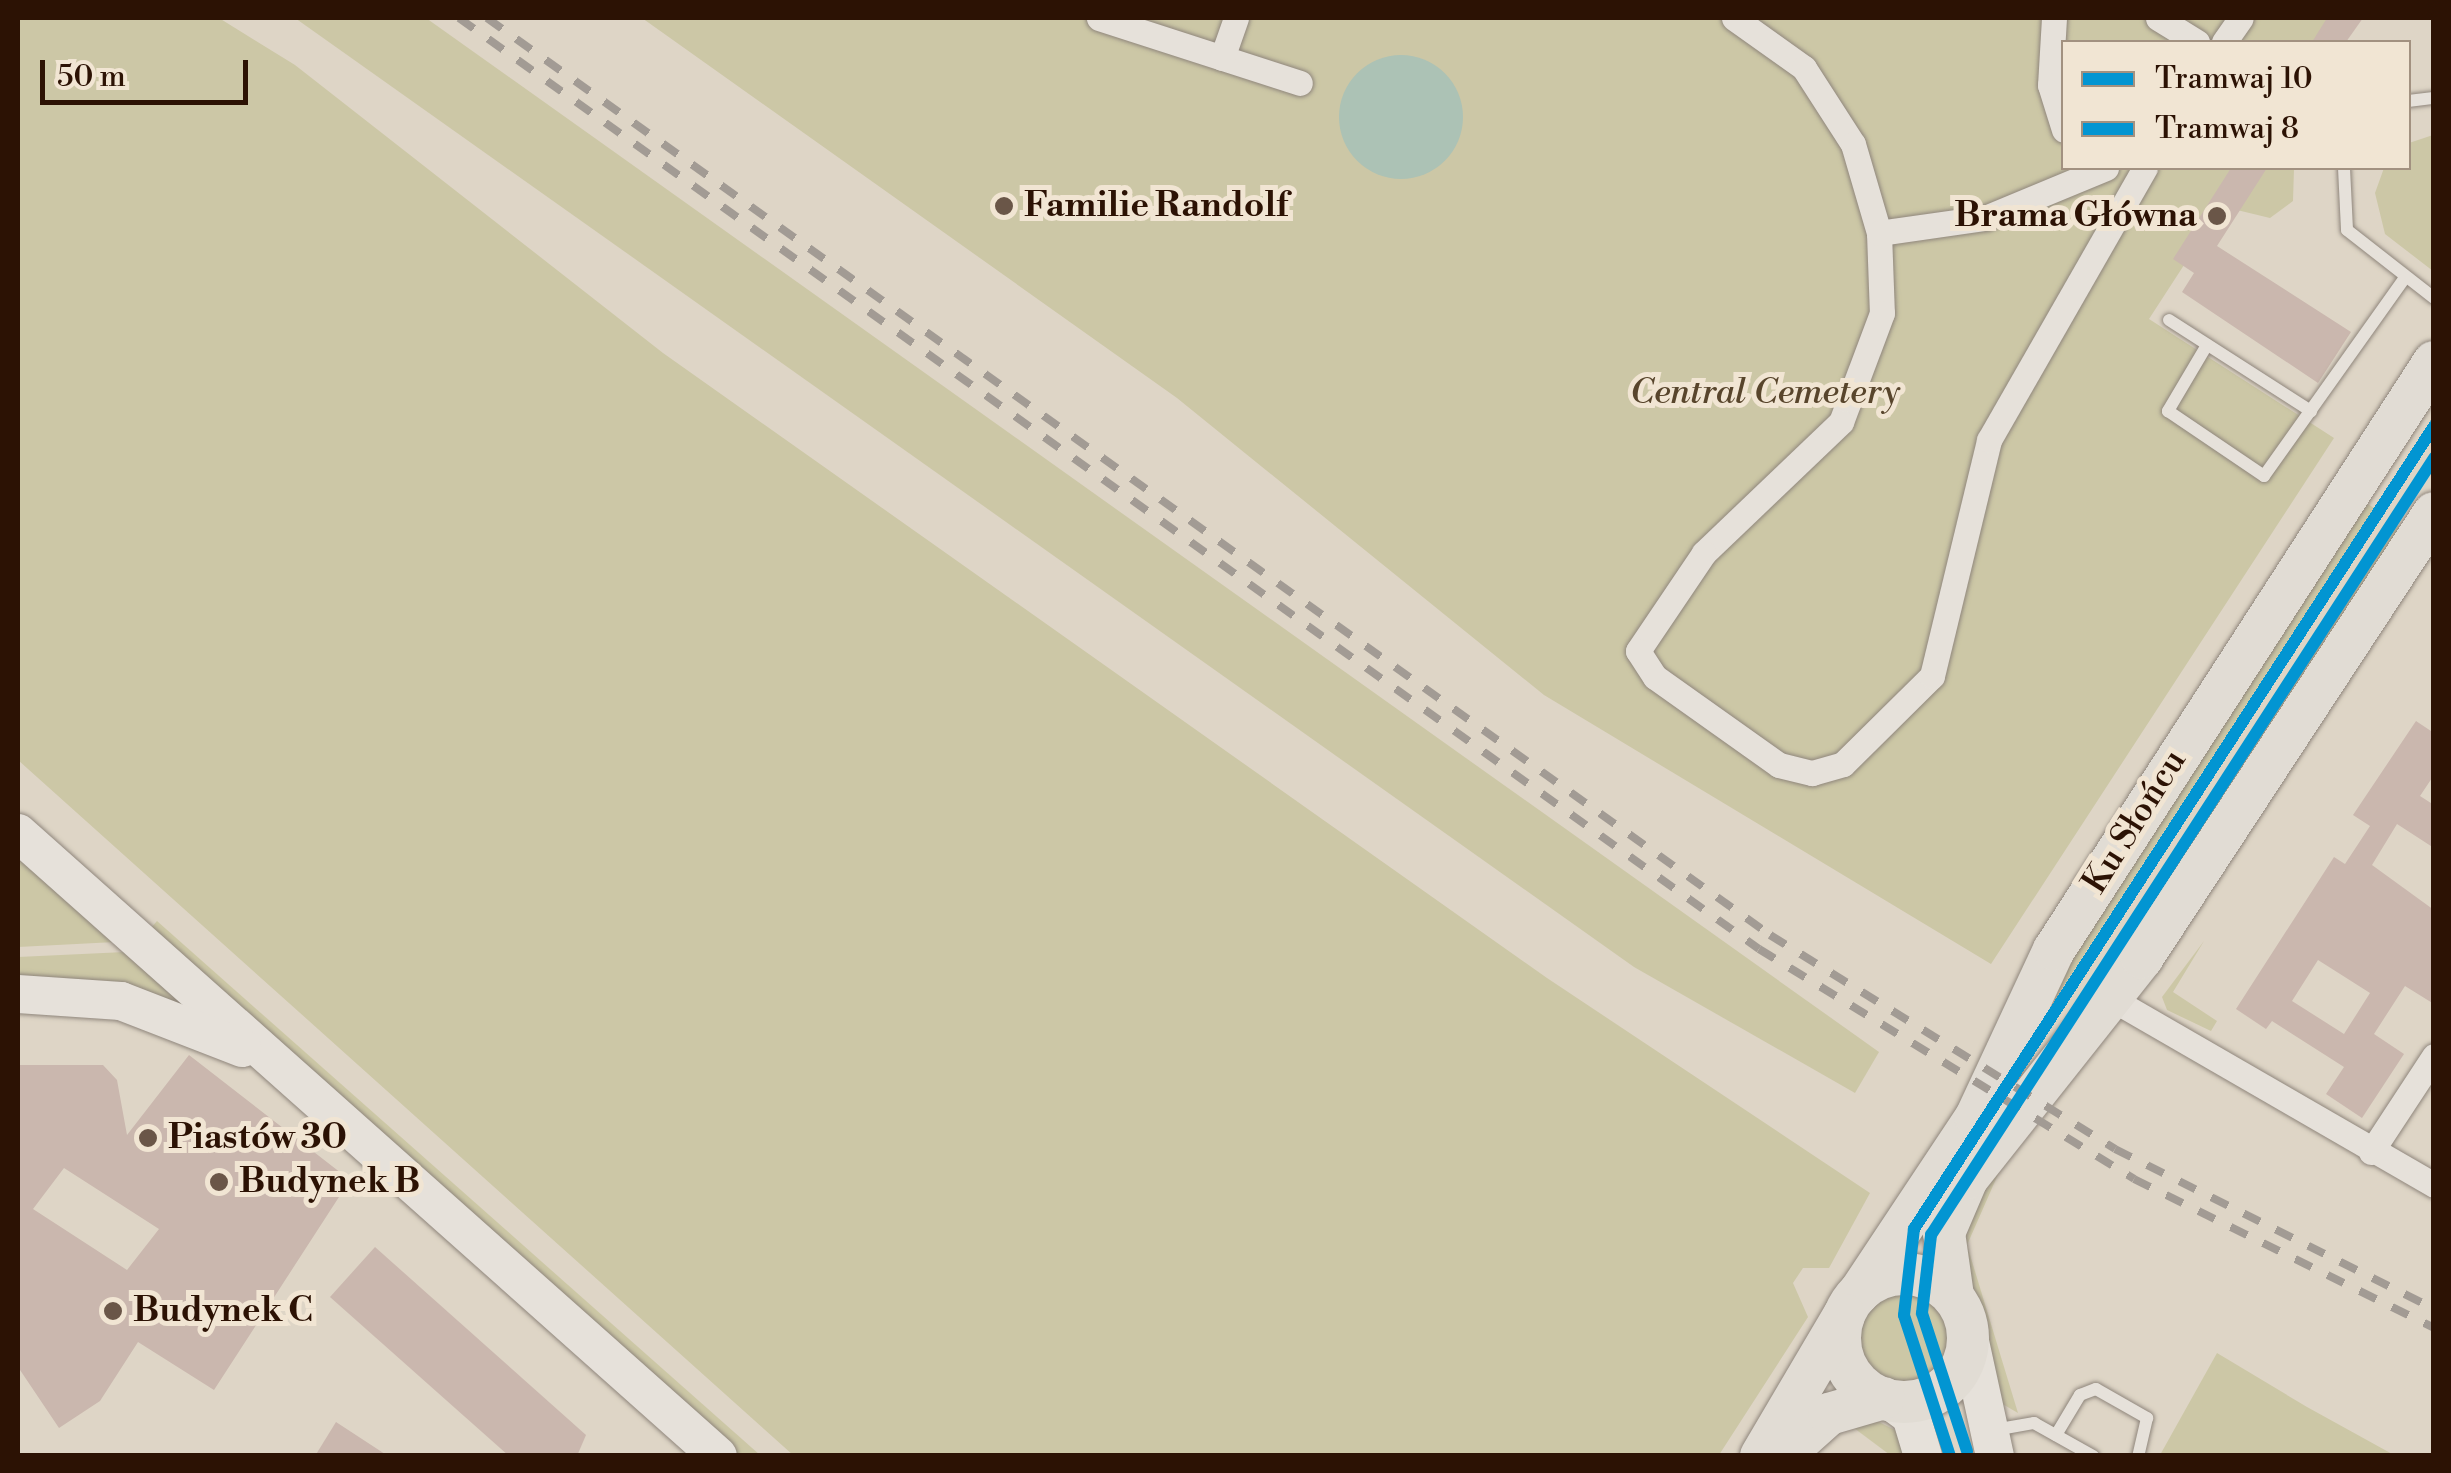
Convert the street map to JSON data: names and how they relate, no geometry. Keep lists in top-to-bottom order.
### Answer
{
  "streets": {
    "main road": ["Ku Słońcu"]
  },
  "parks": ["Central Cemetery"],
  "places": [
    "Familie Randolf",
    "Brama Główna",
    "Piastów 30",
    "Budynek B",
    "Budynek C"
  ],
  "lines": ["tram line 10", "tram line 8"],
  "legend": ["Tramwaj 10", "Tramwaj 8"],
  "scale_bar": "50 m"
}
